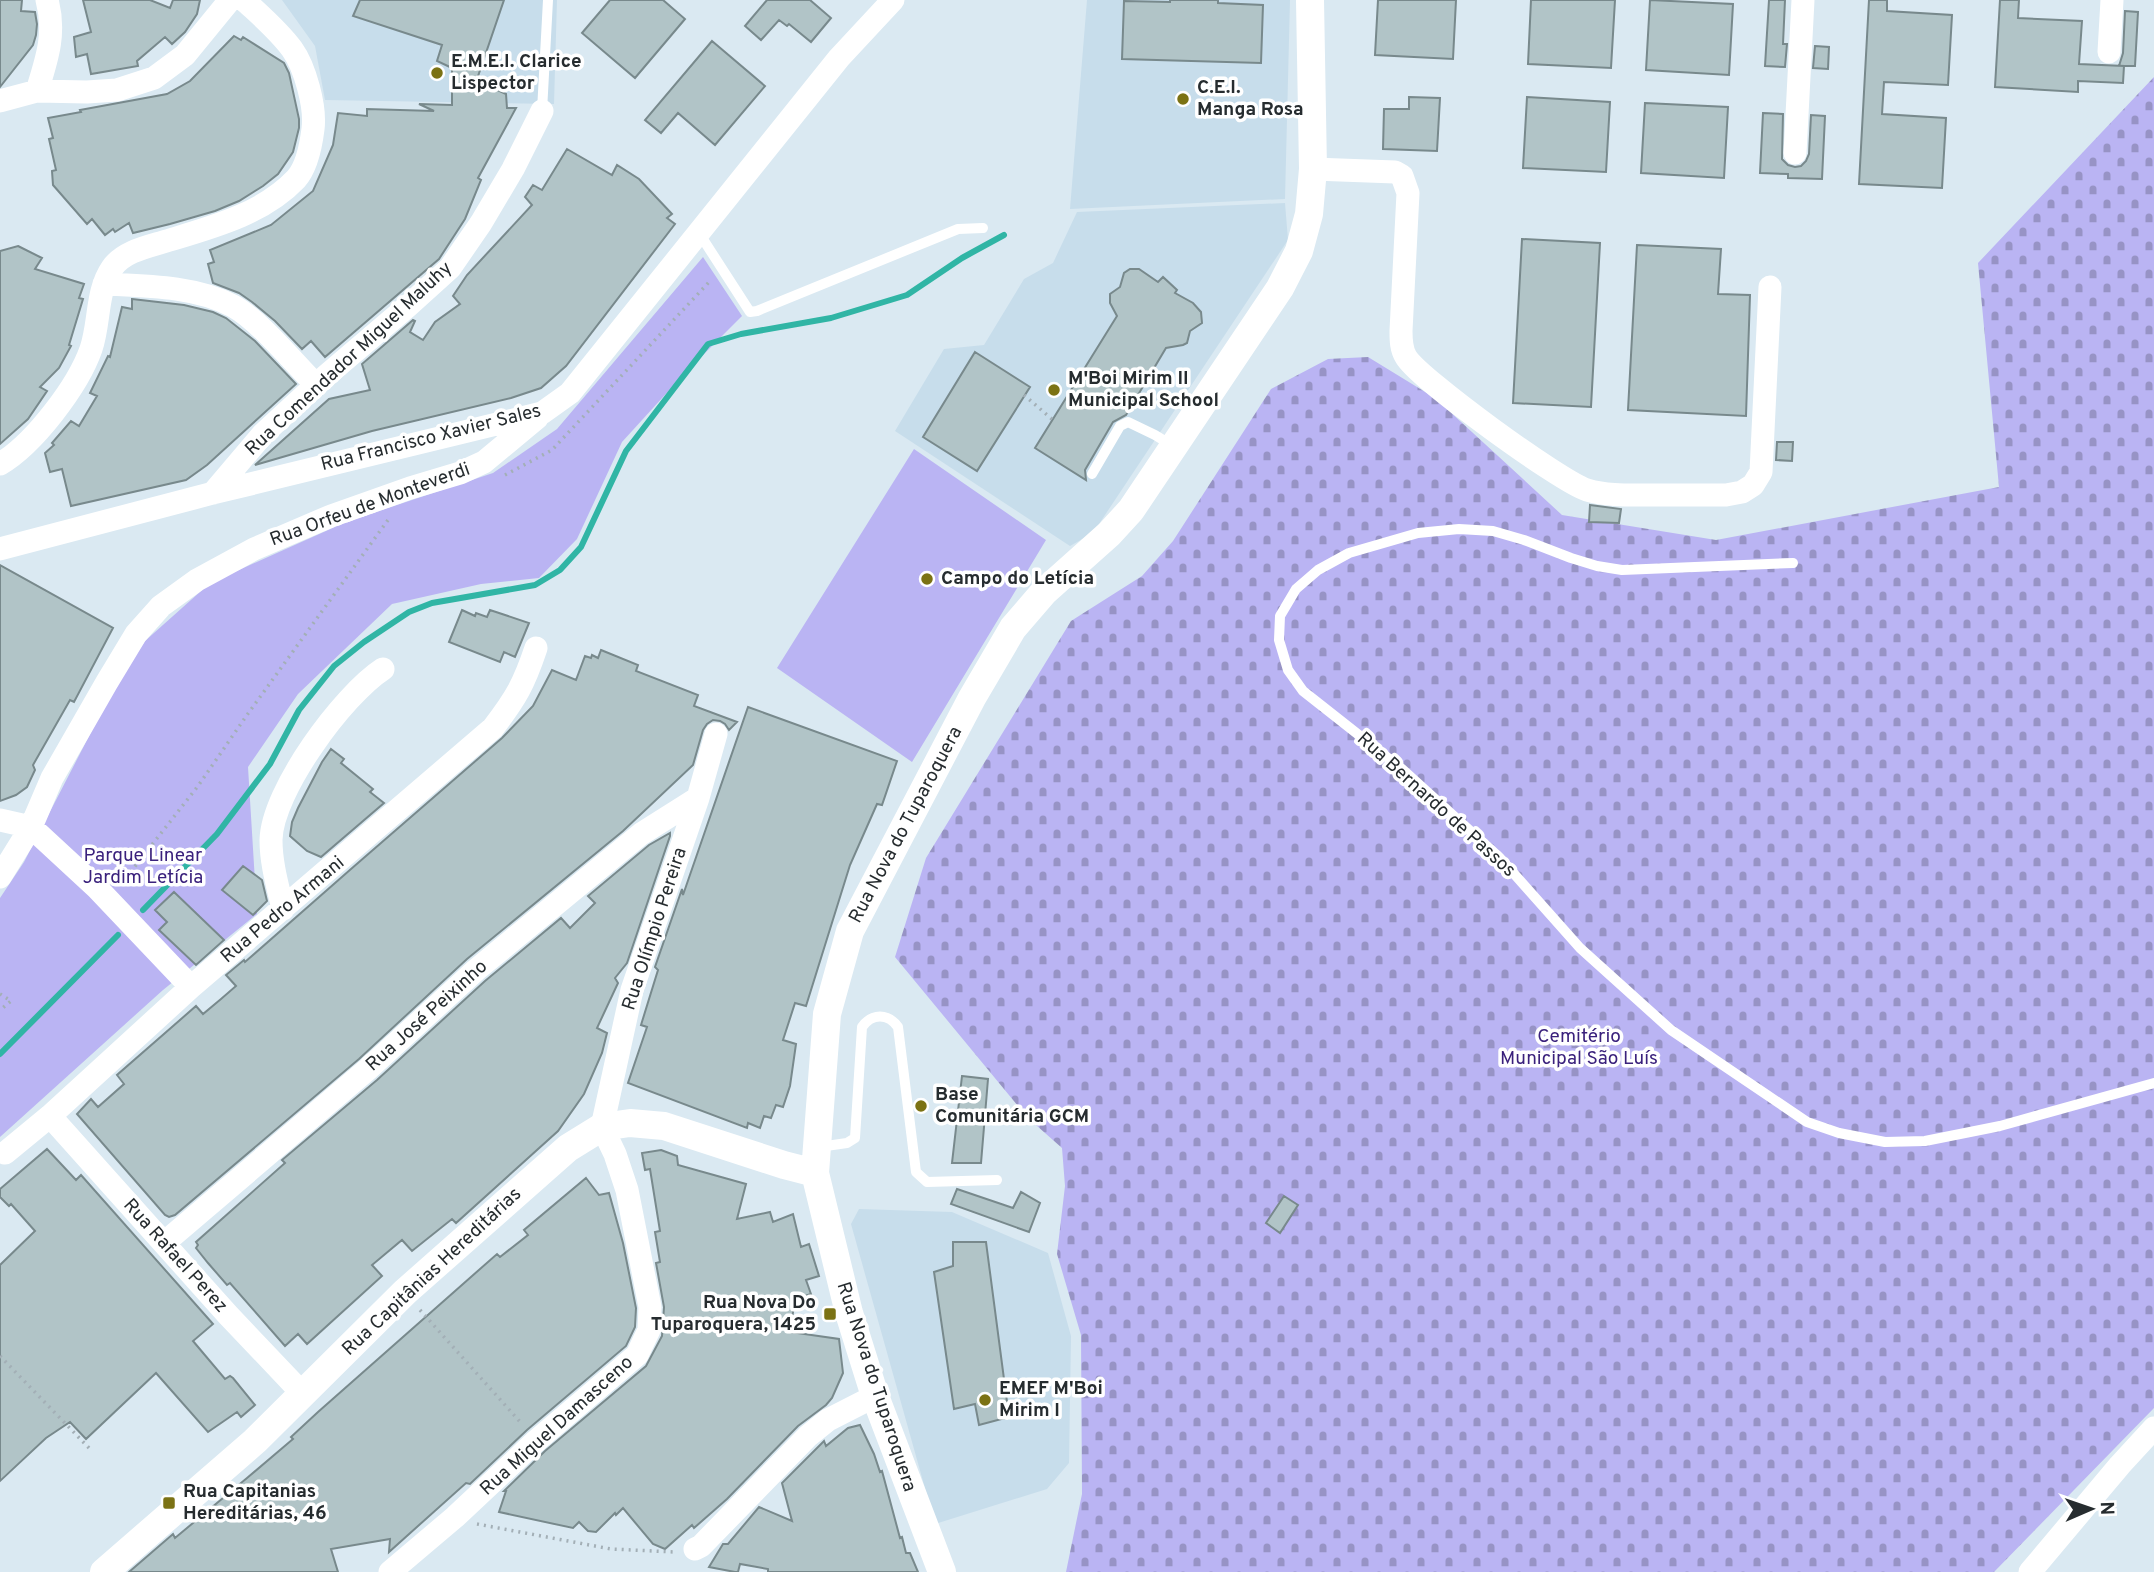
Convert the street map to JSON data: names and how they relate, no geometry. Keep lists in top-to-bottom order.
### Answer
{
  "streets": {
    "street": [
      "Rua Comendador Miguel Maluhy",
      "Rua Francisco Xavier Sales",
      "Rua Orfeu de Monteverdi",
      "Rua Nova do Tuparoquera",
      "Rua Pedro Armani",
      "Rua Olímpio Pereira",
      "Rua José Peixinho",
      "Rua Rafael Perez",
      "Rua Capitânias Hereditárias",
      "Rua Miguel Damasceno"
    ],
    "lane": ["Rua Bernardo de Passos"]
  },
  "crossings": [
    ["Rua Comendador Miguel Maluhy", "Rua Francisco Xavier Sales"],
    ["Rua Francisco Xavier Sales", "Rua Orfeu de Monteverdi"],
    ["Rua Nova do Tuparoquera", "Rua Capitânias Hereditárias"],
    ["Rua Pedro Armani", "Rua Rafael Perez"],
    ["Rua Olímpio Pereira", "Rua José Peixinho"],
    ["Rua Olímpio Pereira", "Rua Capitânias Hereditárias"],
    ["Rua Olímpio Pereira", "Rua Miguel Damasceno"],
    ["Rua José Peixinho", "Rua Rafael Perez"],
    ["Rua Rafael Perez", "Rua Capitânias Hereditárias"],
    ["Rua Capitânias Hereditárias", "Rua Miguel Damasceno"]
  ],
  "parks": ["Parque Linear Jardim Letícia", "Cemitério Municipal São Luís"],
  "places": {
    "other": [
      "E.M.E.I. Clarice Lispector",
      "C.E.I. Manga Rosa",
      "M'Boi Mirim II Municipal School",
      "Campo do Letícia",
      "Base Comunitária GCM",
      "EMEF M'Boi Mirim I"
    ],
    "transit": ["Rua Nova Do Tuparoquera, 1425", "Rua Capitanias Hereditárias, 46"]
  },
  "north": "right"
}
